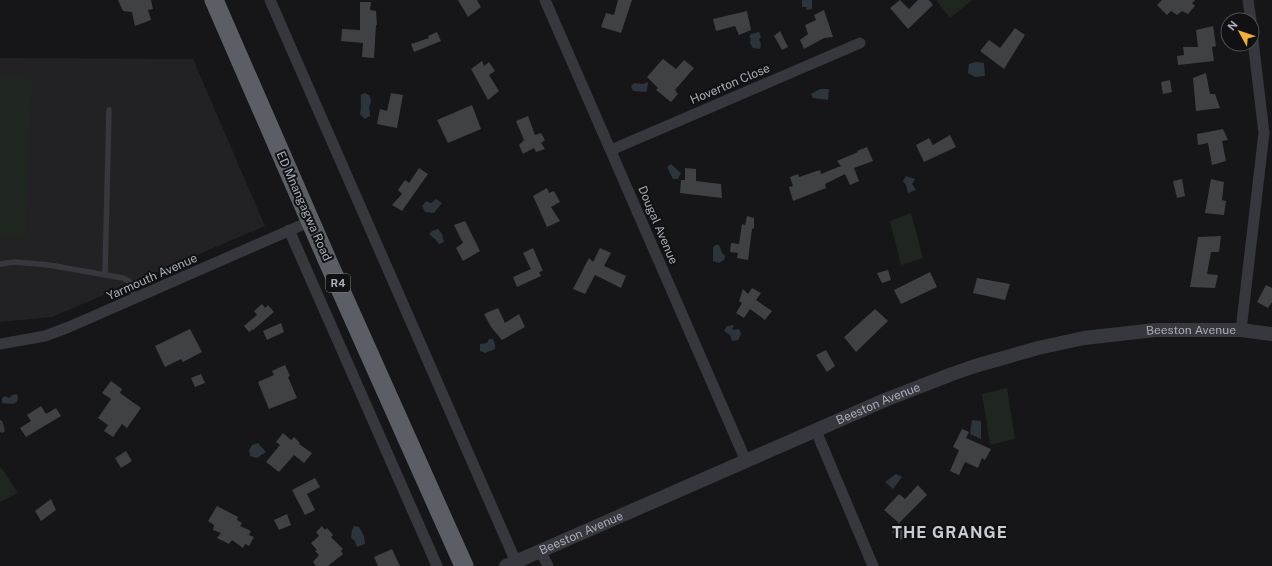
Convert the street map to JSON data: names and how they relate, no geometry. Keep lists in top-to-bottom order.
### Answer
{
  "streets": {
    "highway": ["ED Mnangagwa Road", "R4"],
    "street": [
      "Hoverton Close",
      "Dougal Avenue",
      "Yarmouth Avenue",
      "Beeston Avenue"
    ]
  },
  "crossings": [
    ["Hoverton Close", "Dougal Avenue"],
    ["ED Mnangagwa Road", "Yarmouth Avenue"],
    ["Dougal Avenue", "Beeston Avenue"]
  ],
  "districts": ["THE GRANGE"],
  "north": "top left"
}
